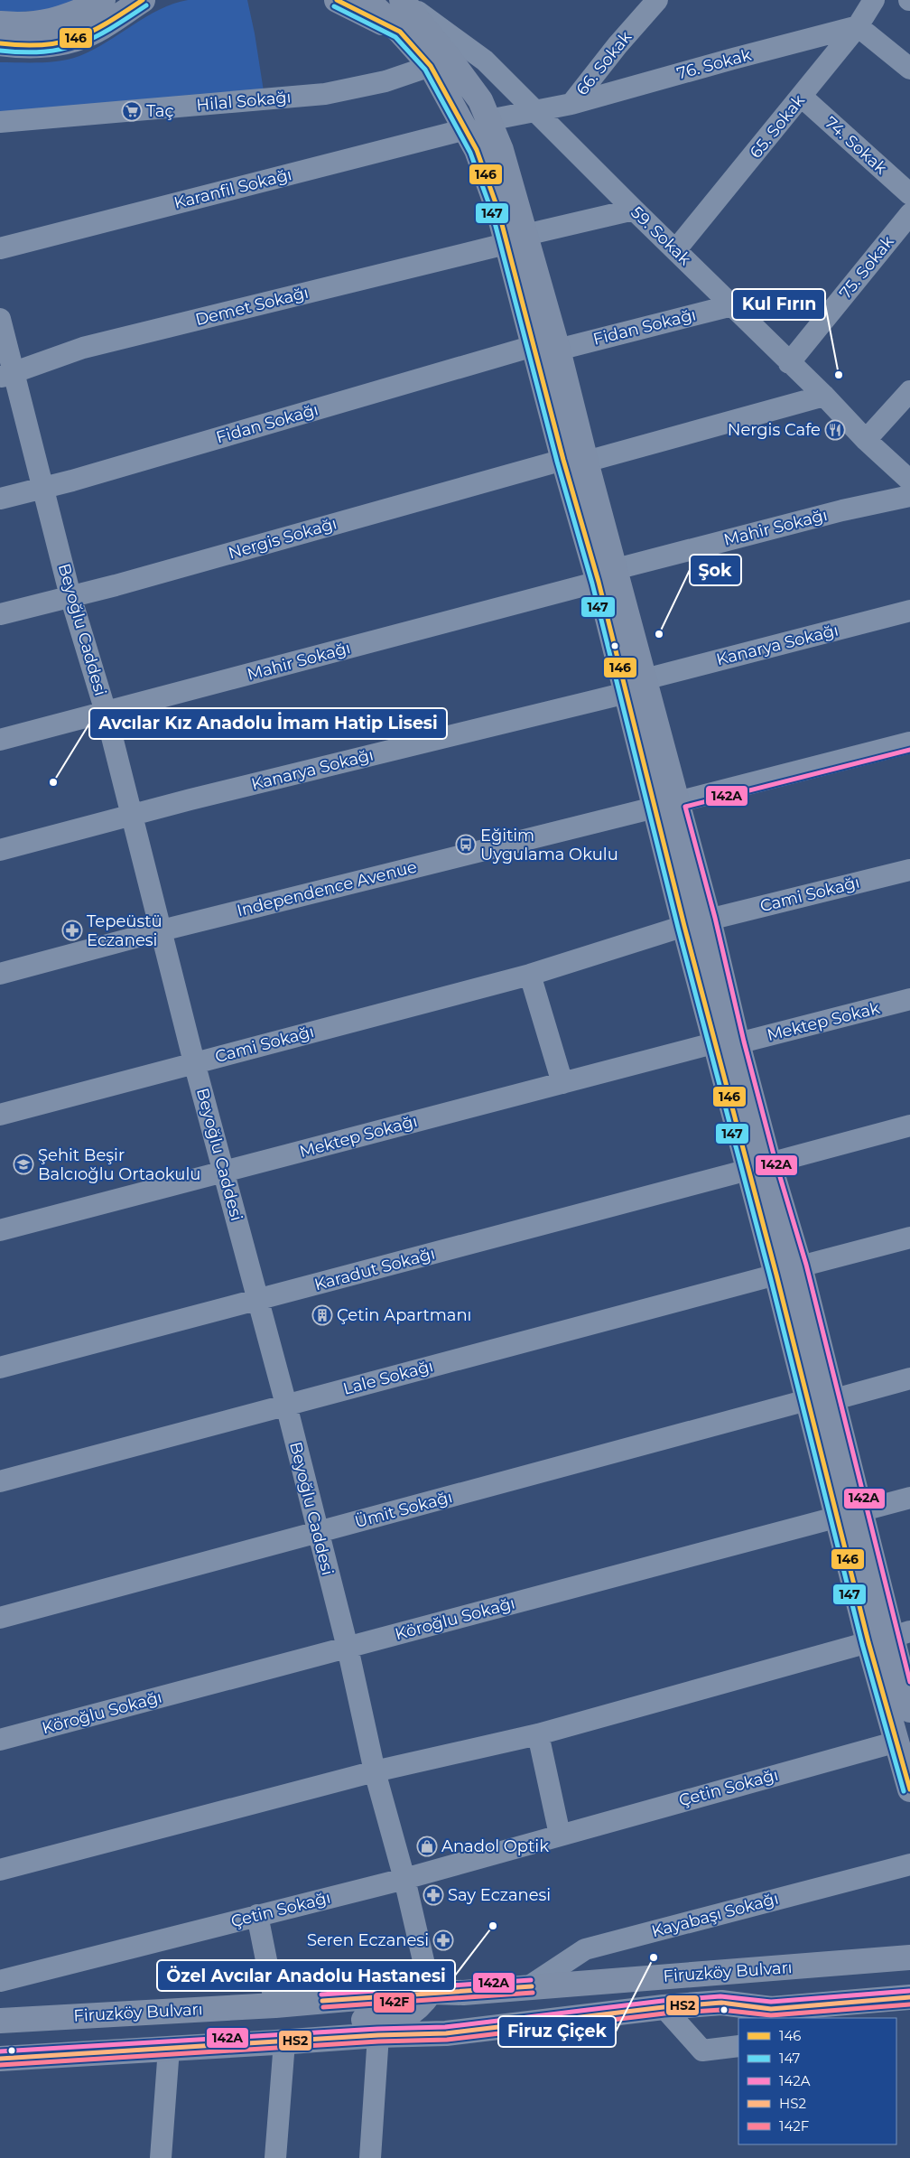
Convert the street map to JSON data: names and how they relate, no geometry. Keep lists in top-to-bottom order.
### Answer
{
  "streets": {
    "main road": ["Firuzköy Bulvarı"],
    "street": [
      "66. Sokak",
      "76. Sokak",
      "Hilal Sokağı",
      "65. Sokak",
      "74. Sokak",
      "Karanfil Sokağı",
      "59. Sokak",
      "75. Sokak",
      "Demet Sokağı",
      "Fidan Sokağı",
      "Mahir Sokağı",
      "Nergis Sokağı",
      "Beyoğlu Caddesi",
      "Kanarya Sokağı",
      "Independence Avenue",
      "Cami Sokağı",
      "Mektep Sokak",
      "Mektep Sokağı",
      "Karadut Sokağı",
      "Lale Sokağı",
      "Ümit Sokağı",
      "Köroğlu Sokağı",
      "Çetin Sokağı",
      "Kayabaşı Sokağı"
    ]
  },
  "crossings": [
    ["66. Sokak", "76. Sokak"],
    ["66. Sokak", "59. Sokak"],
    ["76. Sokak", "65. Sokak"],
    ["65. Sokak", "74. Sokak"],
    ["65. Sokak", "59. Sokak"],
    ["59. Sokak", "75. Sokak"],
    ["59. Sokak", "Demet Sokağı"],
    ["59. Sokak", "Fidan Sokağı"],
    ["59. Sokak", "Nergis Sokağı"],
    ["Demet Sokağı", "Beyoğlu Caddesi"],
    ["Fidan Sokağı", "Beyoğlu Caddesi"],
    ["Mahir Sokağı", "Beyoğlu Caddesi"],
    ["Nergis Sokağı", "Beyoğlu Caddesi"],
    ["Beyoğlu Caddesi", "Kanarya Sokağı"],
    ["Beyoğlu Caddesi", "Independence Avenue"],
    ["Beyoğlu Caddesi", "Cami Sokağı"],
    ["Beyoğlu Caddesi", "Mektep Sokağı"],
    ["Beyoğlu Caddesi", "Karadut Sokağı"],
    ["Beyoğlu Caddesi", "Lale Sokağı"],
    ["Beyoğlu Caddesi", "Ümit Sokağı"],
    ["Beyoğlu Caddesi", "Köroğlu Sokağı"],
    ["Beyoğlu Caddesi", "Çetin Sokağı"],
    ["Beyoğlu Caddesi", "Firuzköy Bulvarı"],
    ["Mektep Sokak", "Mektep Sokağı"],
    ["Kayabaşı Sokağı", "Firuzköy Bulvarı"]
  ],
  "places": {
    "supermarket": ["Taç"],
    "other": [
      "Kul Fırın",
      "Şok",
      "Avcılar Kız Anadolu İmam Hatip Lisesi",
      "Özel Avcılar Anadolu Hastanesi",
      "Firuz Çiçek"
    ],
    "restaurant": ["Nergis Cafe"],
    "bus stop": ["Eğitim Uygulama Okulu"],
    "pharmacy": ["Tepeüstü Eczanesi", "Say Eczanesi", "Seren Eczanesi"],
    "school or university": ["Şehit Beşir Balcıoğlu Ortaokulu"],
    "building": ["Çetin Apartmanı"],
    "shop": ["Anadol Optik"]
  },
  "lines": [
    "transit line 146",
    "transit line 147",
    "transit line 142A",
    "transit line HS2",
    "transit line 142F"
  ],
  "legend": [
    "146",
    "147",
    "142A",
    "HS2",
    "142F"
  ]
}
